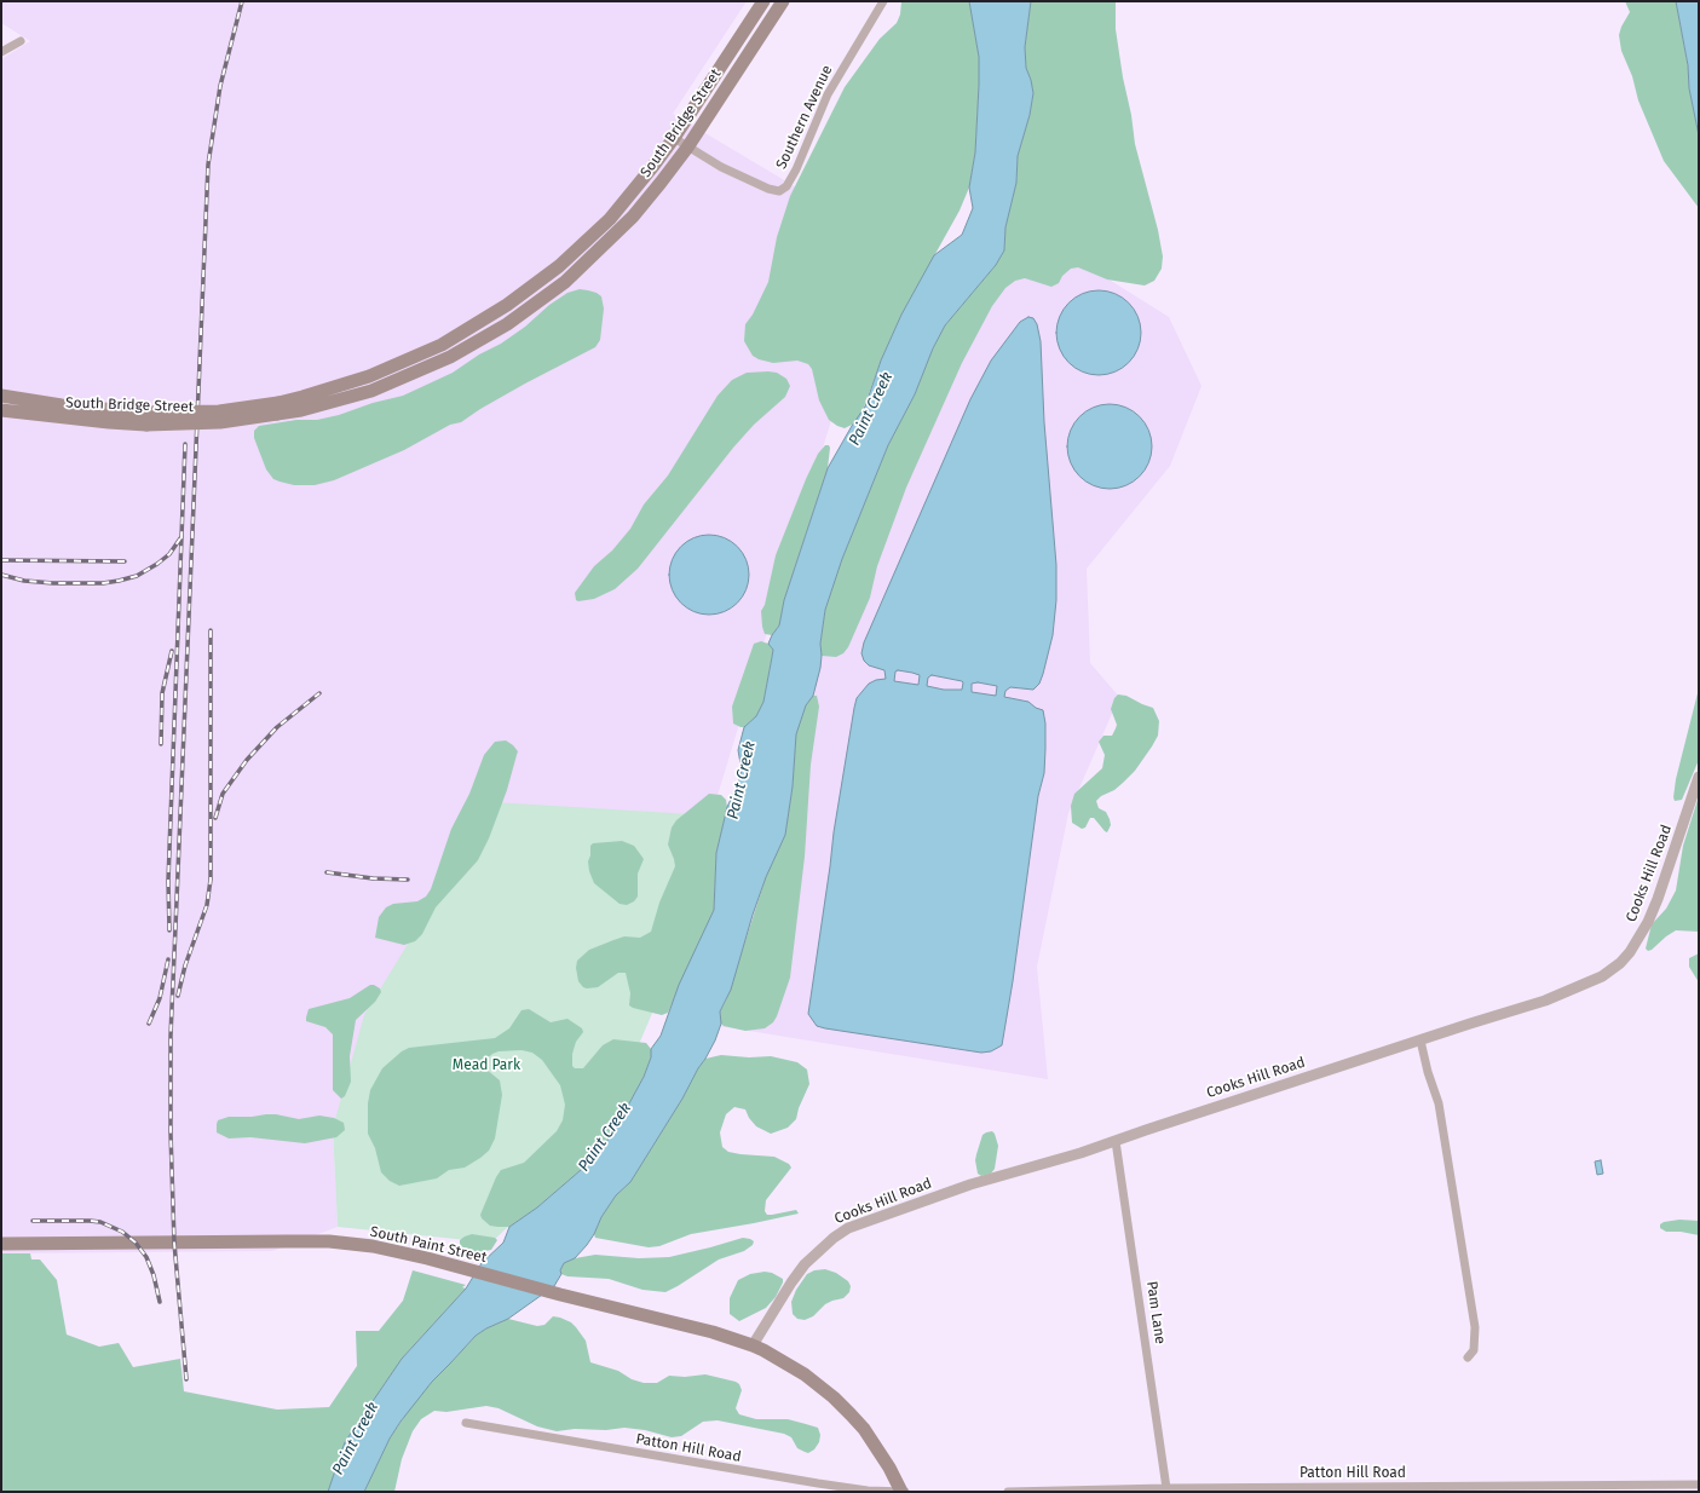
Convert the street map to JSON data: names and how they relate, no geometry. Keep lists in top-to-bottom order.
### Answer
{
  "streets": {
    "main road": ["South Bridge Street", "South Paint Street"],
    "street": [
      "Southern Avenue",
      "Cooks Hill Road",
      "Pam Lane",
      "Patton Hill Road"
    ]
  },
  "crossings": [
    ["Southern Avenue", "South Bridge Street"],
    ["Cooks Hill Road", "South Paint Street"],
    ["Cooks Hill Road", "Pam Lane"],
    ["South Paint Street", "Patton Hill Road"],
    ["Pam Lane", "Patton Hill Road"]
  ],
  "water": ["Paint Creek"],
  "parks": ["Mead Park"]
}
